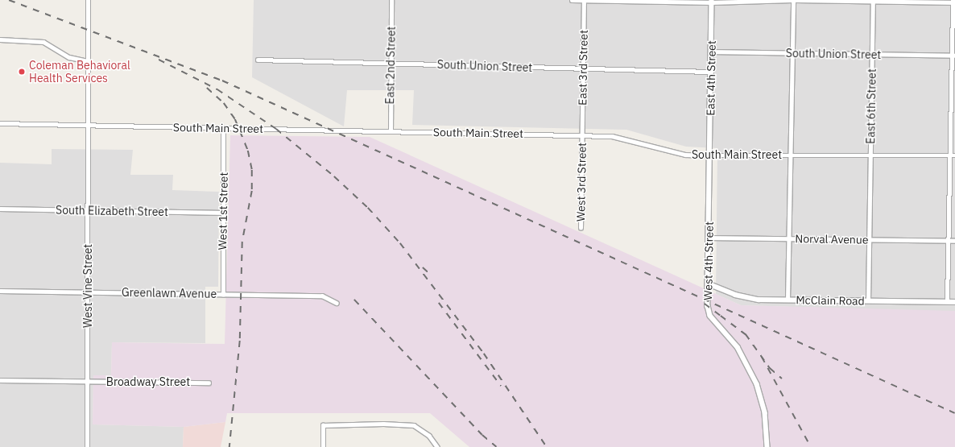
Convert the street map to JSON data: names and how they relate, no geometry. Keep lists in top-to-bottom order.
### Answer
{
  "streets": {
    "street": [
      "South Union Street",
      "East 2nd Street",
      "East 3rd Street",
      "East 4th Street",
      "East 6th Street",
      "South Main Street",
      "West 3rd Street",
      "South Elizabeth Street",
      "West 1st Street",
      "Norval Avenue",
      "West 4th Street",
      "West Vine Street",
      "Greenlawn Avenue",
      "McClain Road",
      "Broadway Street"
    ]
  },
  "crossings": [
    ["South Union Street", "East 2nd Street"],
    ["South Union Street", "East 3rd Street"],
    ["South Union Street", "East 4th Street"],
    ["South Union Street", "East 6th Street"],
    ["East 2nd Street", "South Main Street"],
    ["East 3rd Street", "South Main Street"],
    ["East 3rd Street", "West 3rd Street"],
    ["East 4th Street", "South Main Street"],
    ["East 4th Street", "West 4th Street"],
    ["East 6th Street", "South Main Street"],
    ["East 6th Street", "Norval Avenue"],
    ["East 6th Street", "McClain Road"],
    ["South Main Street", "West 3rd Street"],
    ["South Main Street", "West 1st Street"],
    ["South Main Street", "West 4th Street"],
    ["South Main Street", "West Vine Street"],
    ["South Elizabeth Street", "West 1st Street"],
    ["South Elizabeth Street", "West Vine Street"],
    ["West 1st Street", "Greenlawn Avenue"],
    ["Norval Avenue", "West 4th Street"],
    ["West 4th Street", "McClain Road"],
    ["West Vine Street", "Greenlawn Avenue"],
    ["West Vine Street", "Broadway Street"]
  ],
  "places": ["Coleman Behavioral Health Services"]
}
